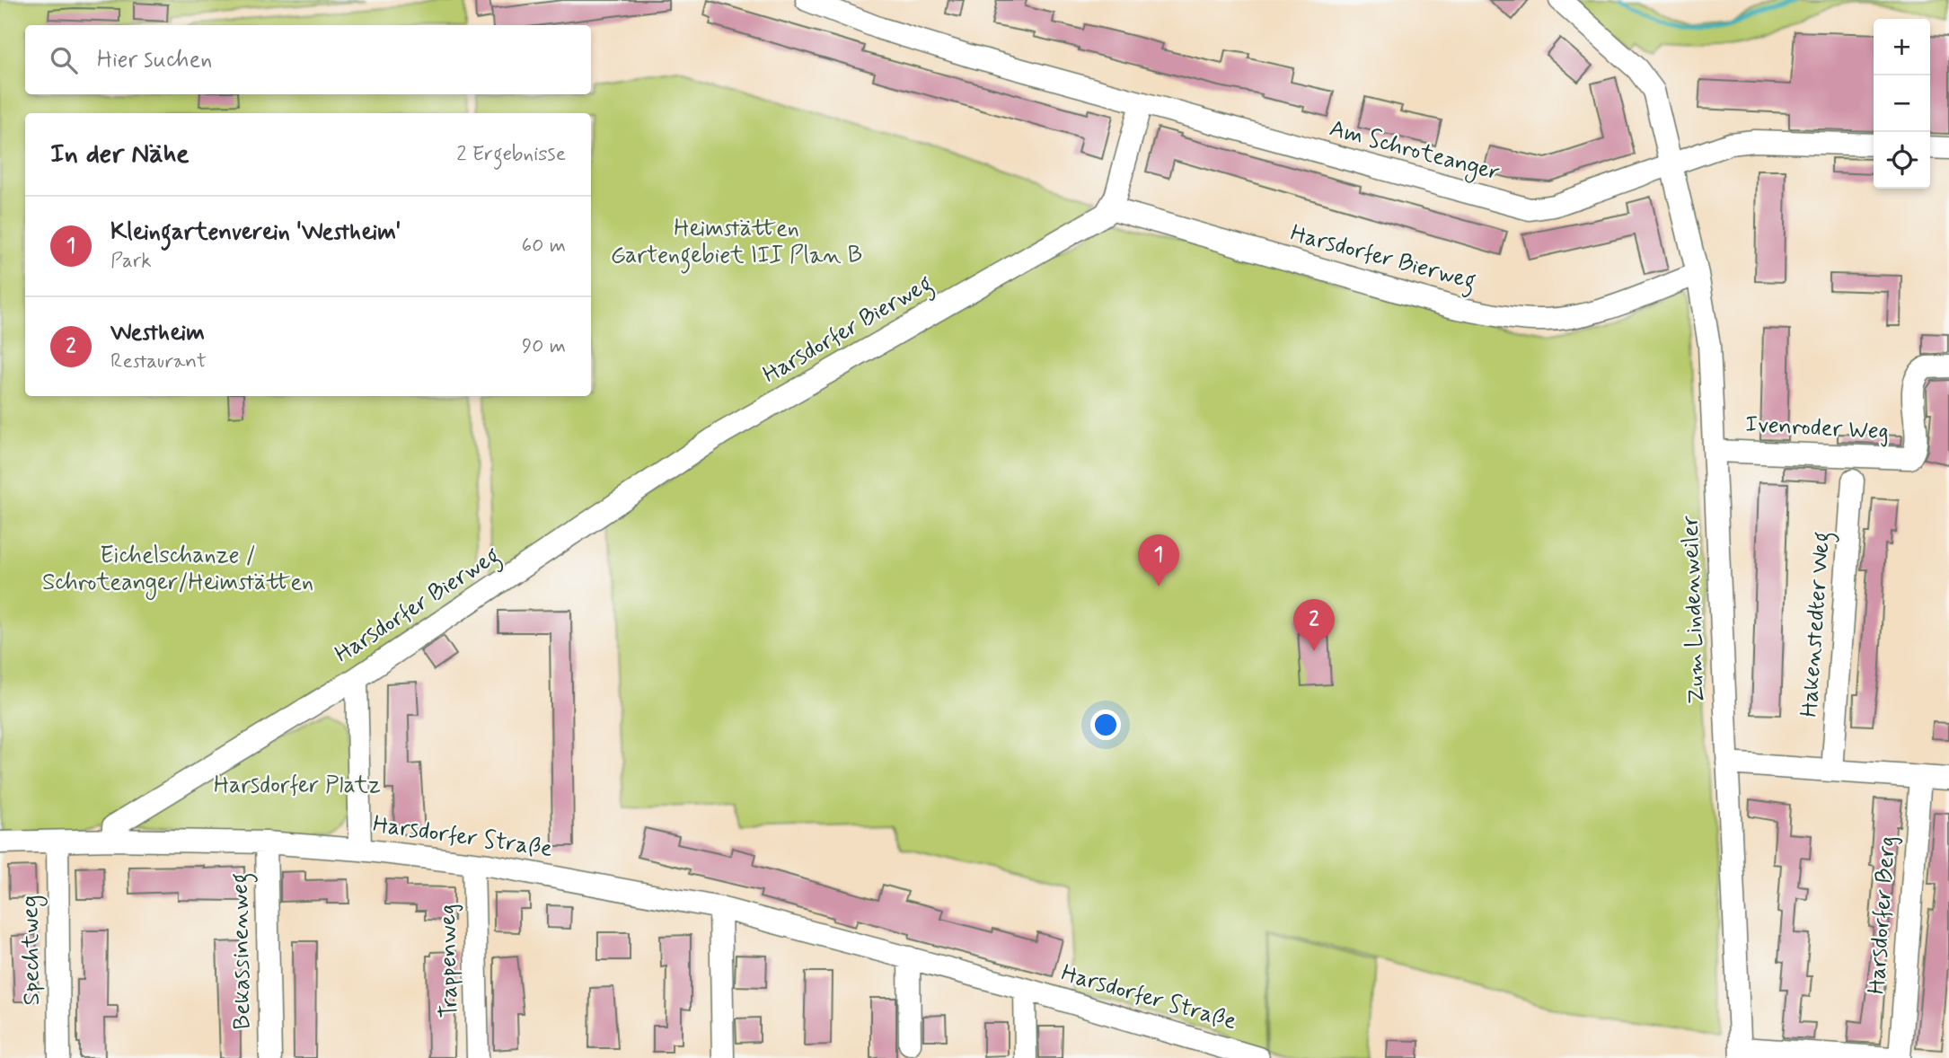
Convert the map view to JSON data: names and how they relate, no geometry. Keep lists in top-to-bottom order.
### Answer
{
  "streets": {
    "street": [
      "Am Schroteanger",
      "Harsdorfer Bierweg",
      "Ivenroder Weg",
      "Zum Lindenweiler",
      "Hakenstedter Weg",
      "Harsdorfer Straße",
      "Harsdorfer Berg",
      "Spechtweg",
      "Bekassinenweg",
      "Trappenweg"
    ]
  },
  "crossings": [
    ["Am Schroteanger", "Zum Lindenweiler"],
    ["Harsdorfer Bierweg", "Zum Lindenweiler"],
    ["Harsdorfer Bierweg", "Harsdorfer Straße"],
    ["Ivenroder Weg", "Zum Lindenweiler"],
    ["Harsdorfer Straße", "Spechtweg"],
    ["Harsdorfer Straße", "Bekassinenweg"],
    ["Harsdorfer Straße", "Trappenweg"]
  ],
  "parks": ["Heimstätten Gartengebiet III Plan B", "Eichelschanze / Schroteanger/Heimstätten", "Harsdorfer Platz"],
  "page": {
    "map_buttons": ["+", "−"],
    "search": "Hier suchen",
    "heading": ["In der Nähe", "2 Ergebnisse"],
    "list": [
      {
        "mark": "1",
        "name": "Kleingartenverein 'Westheim'",
        "note": "Park",
        "value": "60 m"
      },
      {
        "mark": "2",
        "name": "Westheim",
        "note": "Restaurant",
        "value": "90 m"
      }
    ],
    "pins": ["1", "2"]
  }
}
